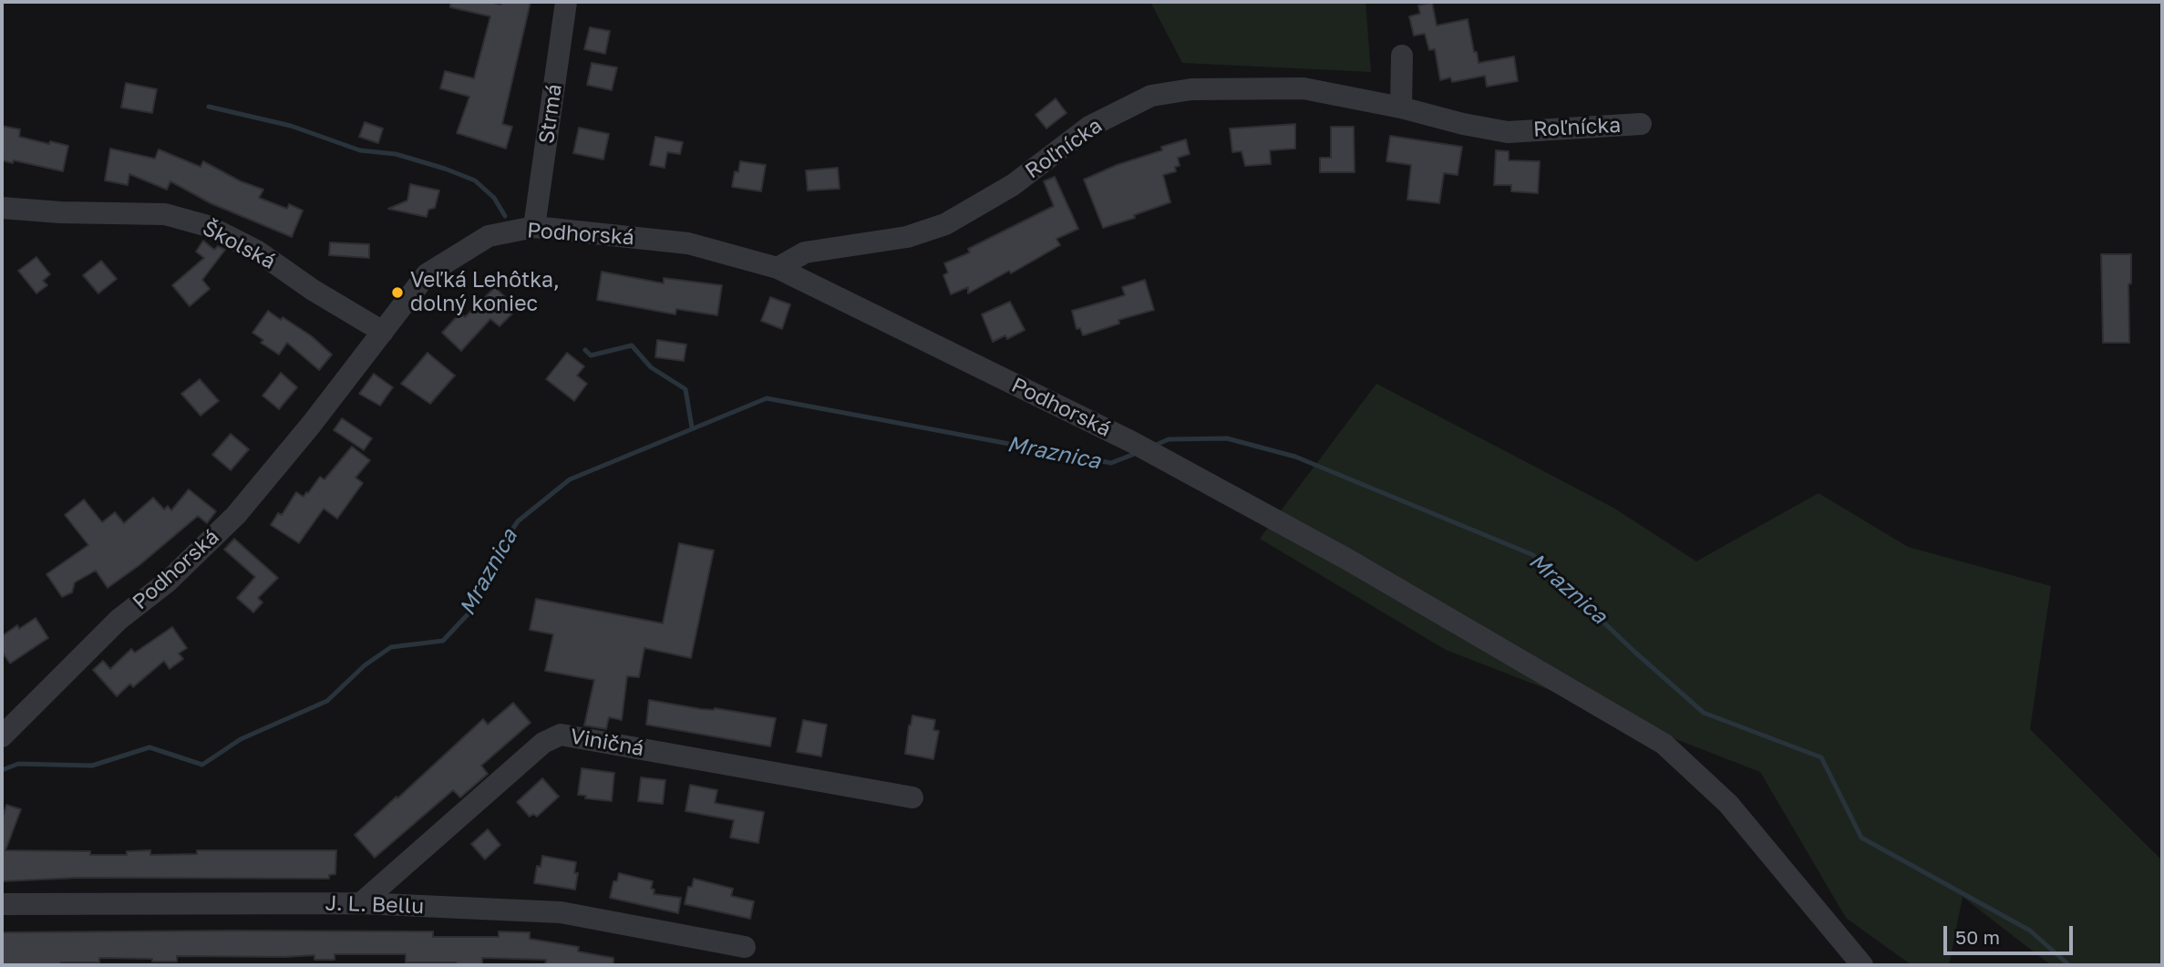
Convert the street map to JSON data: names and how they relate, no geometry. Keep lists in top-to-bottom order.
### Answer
{
  "streets": {
    "street": [
      "Strmá",
      "Roľnícka",
      "Podhorská",
      "Školská",
      "Viničná",
      "J. L. Bellu"
    ]
  },
  "crossings": [
    ["Strmá", "Podhorská"],
    ["Roľnícka", "Podhorská"],
    ["Podhorská", "Školská"],
    ["Viničná", "J. L. Bellu"]
  ],
  "water": ["Mraznica"],
  "places": ["Veľká Lehôtka, dolný koniec"],
  "scale_bar": "50 m"
}
